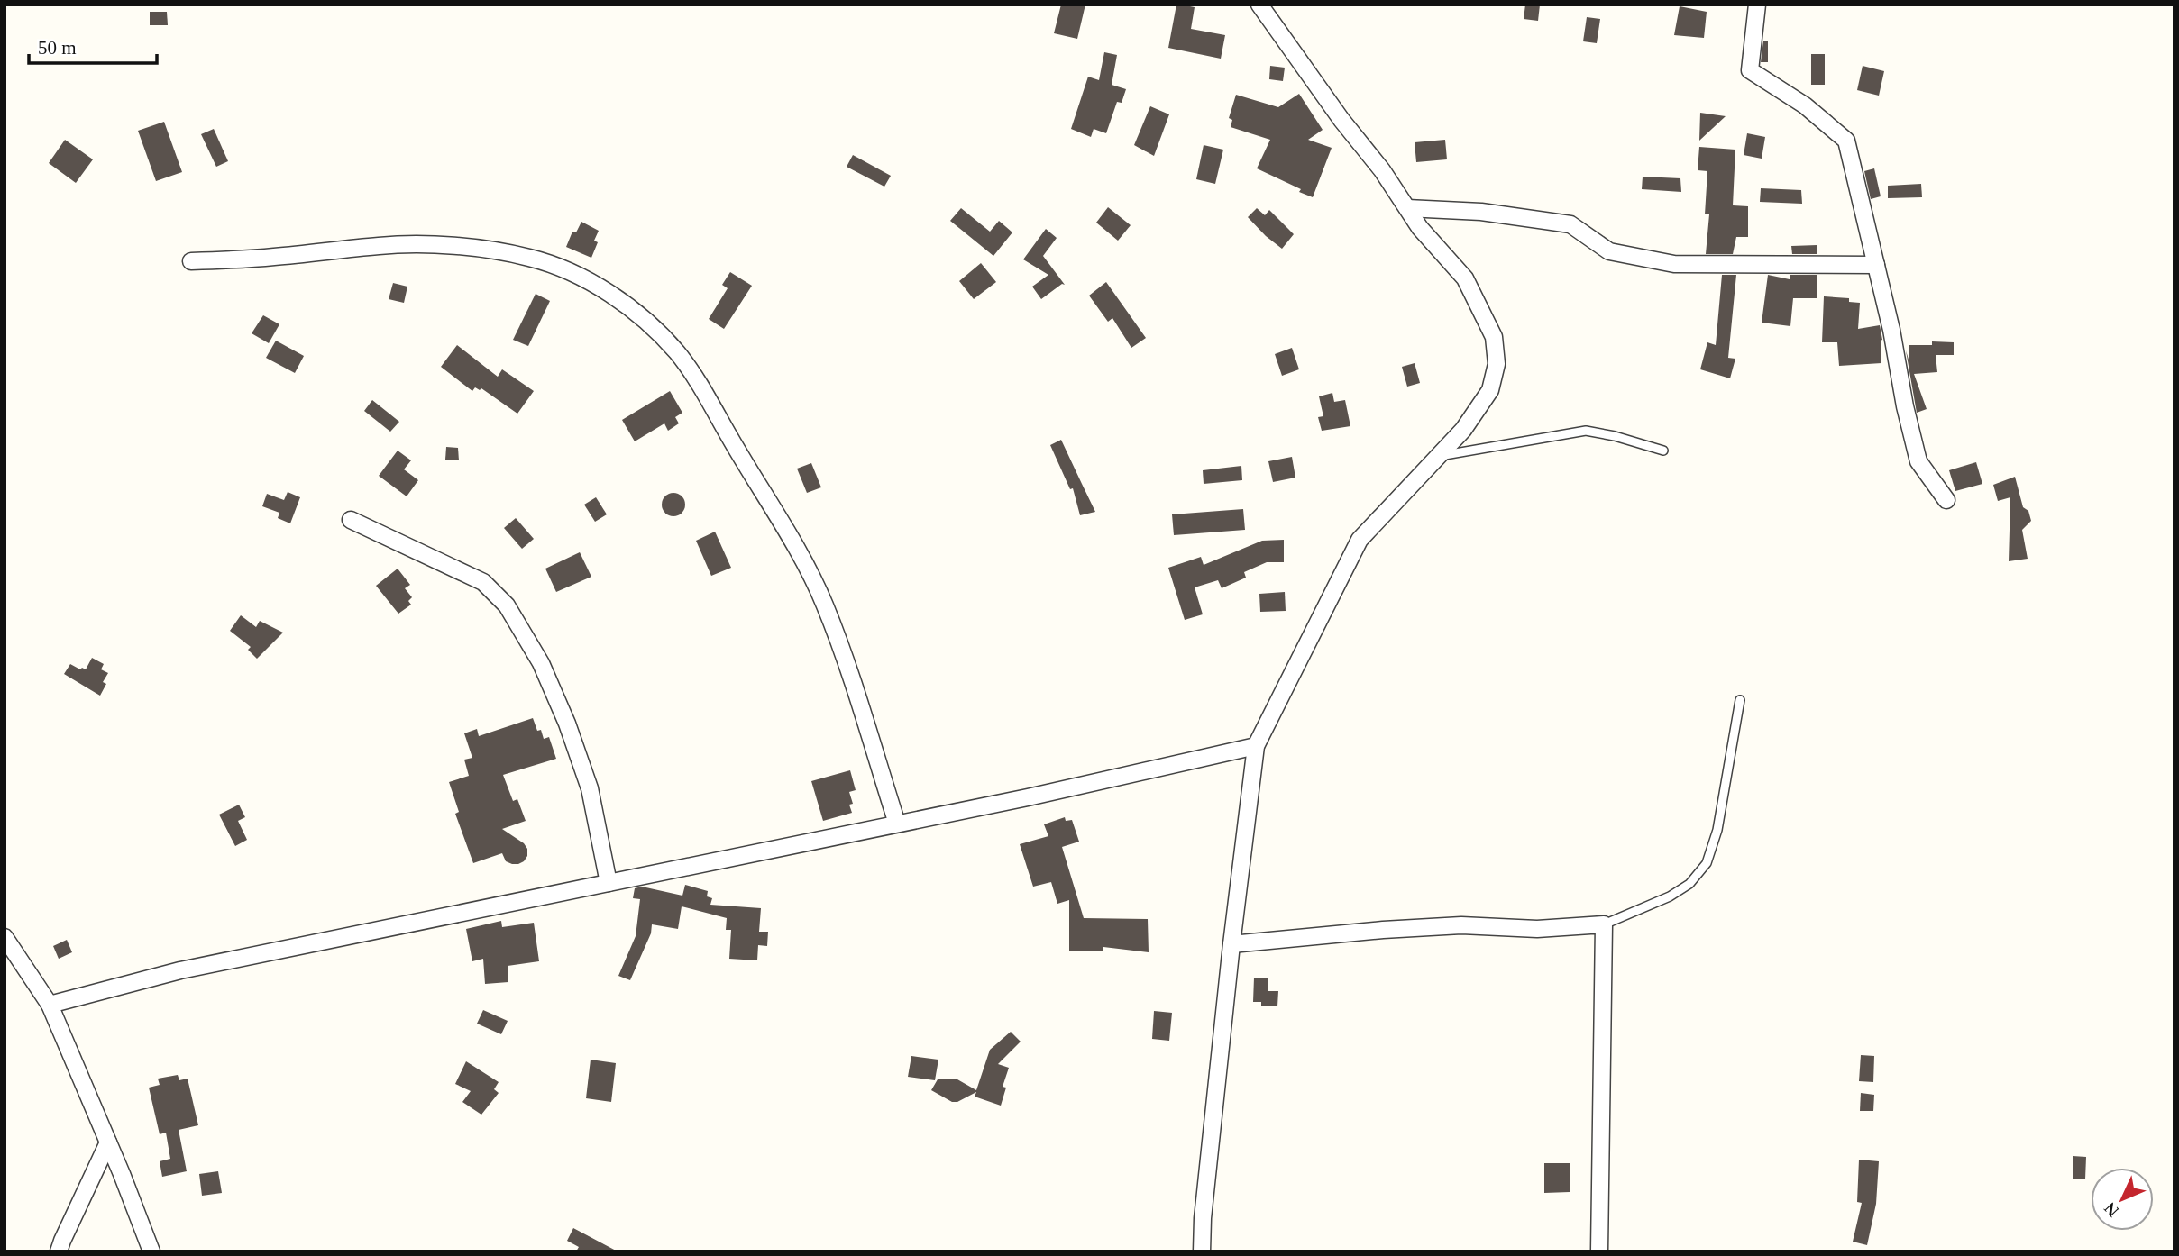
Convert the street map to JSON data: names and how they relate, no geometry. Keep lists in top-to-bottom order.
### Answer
{
  "scale_bar": "50 m",
  "north": "bottom left"
}
